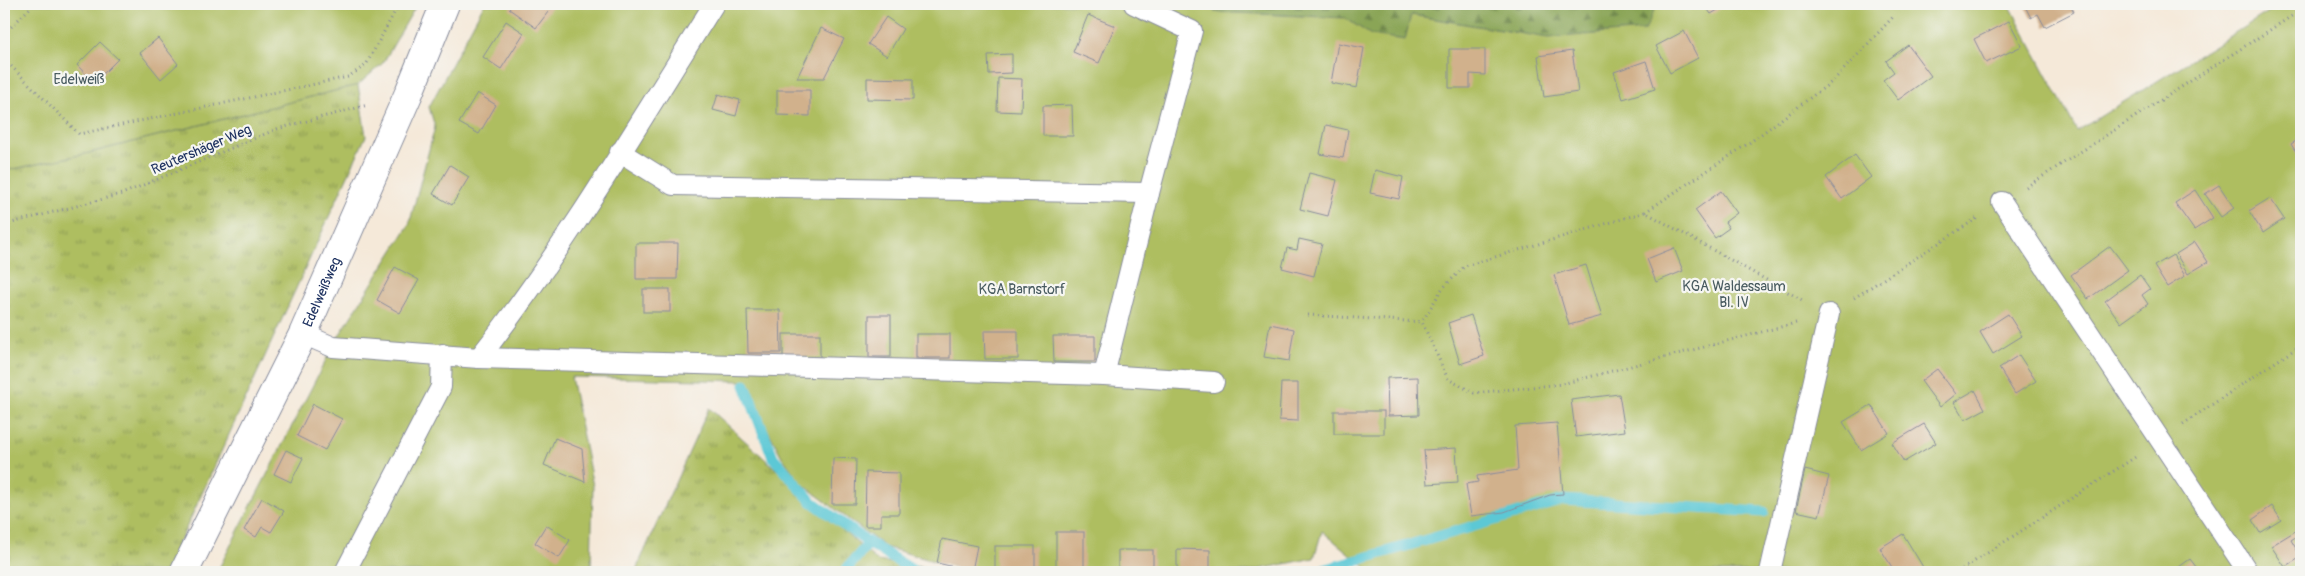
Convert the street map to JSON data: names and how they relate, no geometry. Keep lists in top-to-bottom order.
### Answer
{
  "streets": {
    "street": ["Edelweißweg"],
    "path": ["Reutershäger Weg"]
  },
  "crossings": [
    ["Reutershäger Weg", "Edelweißweg"]
  ],
  "parks": ["Edelweiß", "KGA Waldessaum Bl. IV", "KGA Barnstorf"]
}
